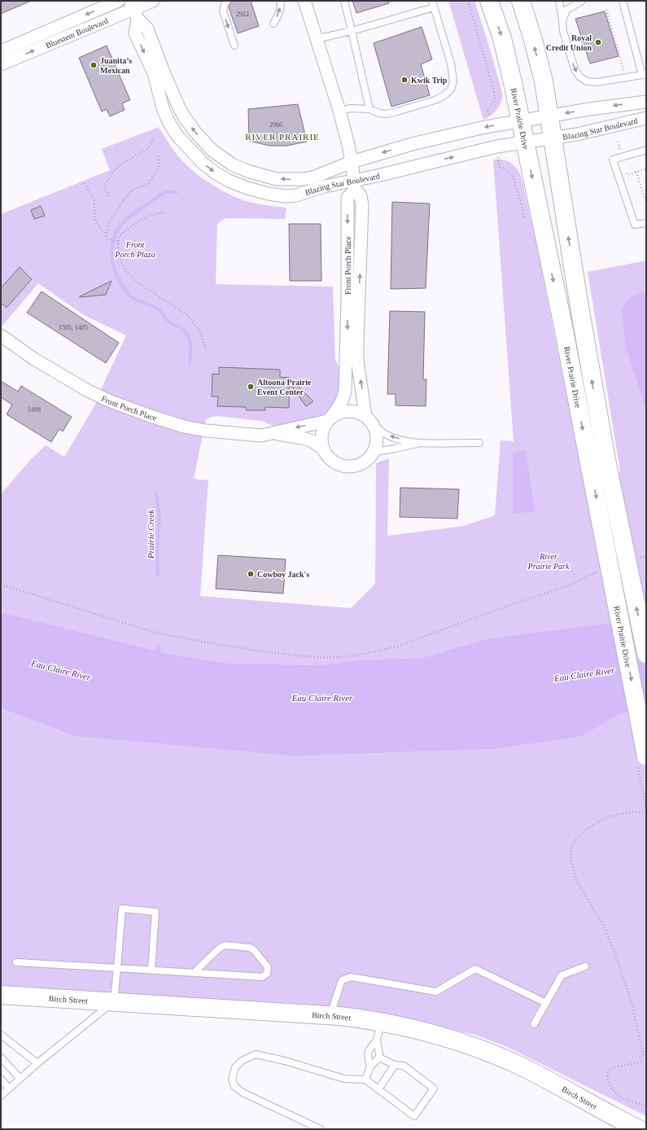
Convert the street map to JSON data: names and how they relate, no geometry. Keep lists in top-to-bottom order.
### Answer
{
  "streets": {
    "main road": ["River Prairie Drive", "Birch Street"],
    "street": ["Bluestem Boulevard", "Blazing Star Boulevard", "Front Porch Place"]
  },
  "crossings": [
    ["Bluestem Boulevard", "Blazing Star Boulevard"],
    ["River Prairie Drive", "Blazing Star Boulevard"],
    ["Blazing Star Boulevard", "Front Porch Place"]
  ],
  "districts": ["RIVER PRAIRIE"],
  "water": ["Prairie Creek", "Eau Claire River"],
  "parks": ["Front Porch Plaza", "River Prairie Park"],
  "places": [
    "Royal Credit Union",
    "Juanita’s Mexican",
    "Kwik Trip",
    "Altoona Prairie Event Center",
    "Cowboy Jack's"
  ],
  "house_numbers": [
    "2922",
    "2966",
    "1505, 1485",
    "1488"
  ]
}
